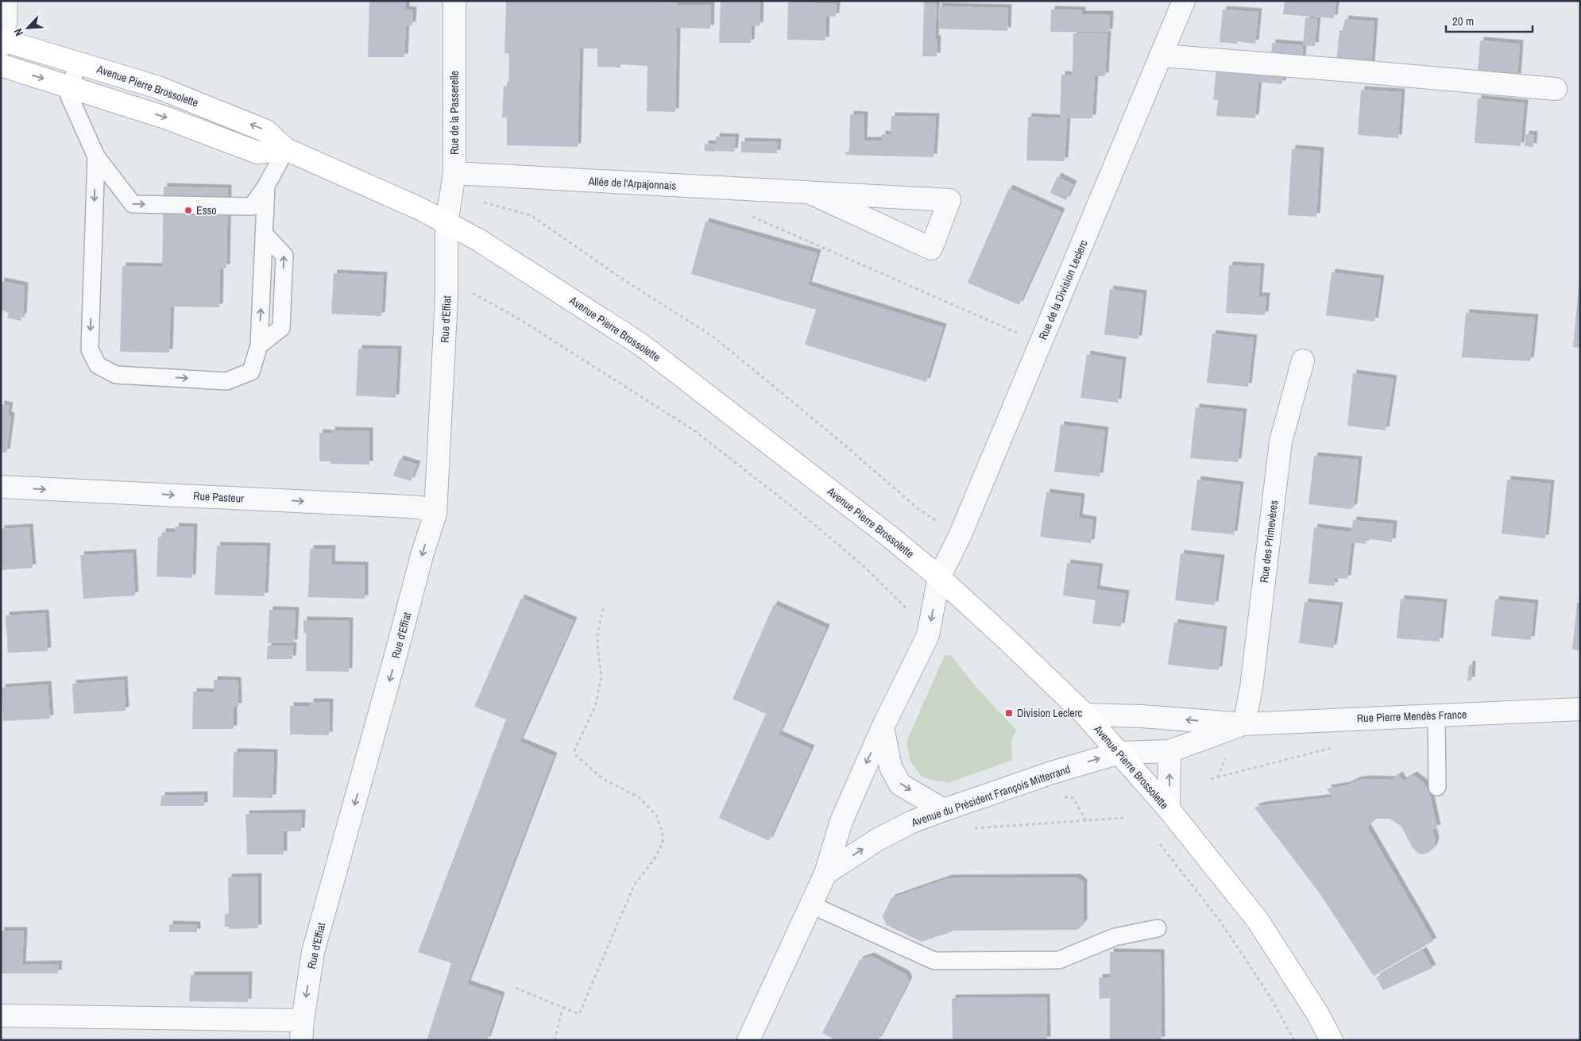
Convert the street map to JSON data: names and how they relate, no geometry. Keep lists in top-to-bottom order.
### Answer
{
  "streets": {
    "main road": ["Avenue Pierre Brossolette"],
    "street": [
      "Rue de la Passerelle",
      "Allée de l'Arpajonnais",
      "Rue de la Division Leclerc",
      "Rue d'Effiat",
      "Rue Pasteur",
      "Rue des Primevères",
      "Rue Pierre Mendès France",
      "Avenue du Président François Mitterrand"
    ]
  },
  "crossings": [
    ["Avenue Pierre Brossolette", "Rue de la Passerelle"],
    ["Avenue Pierre Brossolette", "Rue de la Division Leclerc"],
    ["Avenue Pierre Brossolette", "Rue d'Effiat"],
    ["Avenue Pierre Brossolette", "Rue Pierre Mendès France"],
    ["Avenue Pierre Brossolette", "Avenue du Président François Mitterrand"],
    ["Rue de la Passerelle", "Allée de l'Arpajonnais"],
    ["Rue de la Passerelle", "Rue d'Effiat"],
    ["Rue de la Division Leclerc", "Avenue du Président François Mitterrand"],
    ["Rue d'Effiat", "Rue Pasteur"],
    ["Rue des Primevères", "Rue Pierre Mendès France"],
    ["Rue Pierre Mendès France", "Avenue du Président François Mitterrand"]
  ],
  "one_way": ["Rue d'Effiat", "Rue Pasteur"],
  "places": {
    "other": ["Esso"],
    "transit": ["Division Leclerc"]
  },
  "scale_bar": "20 m",
  "north": "bottom left"
}
